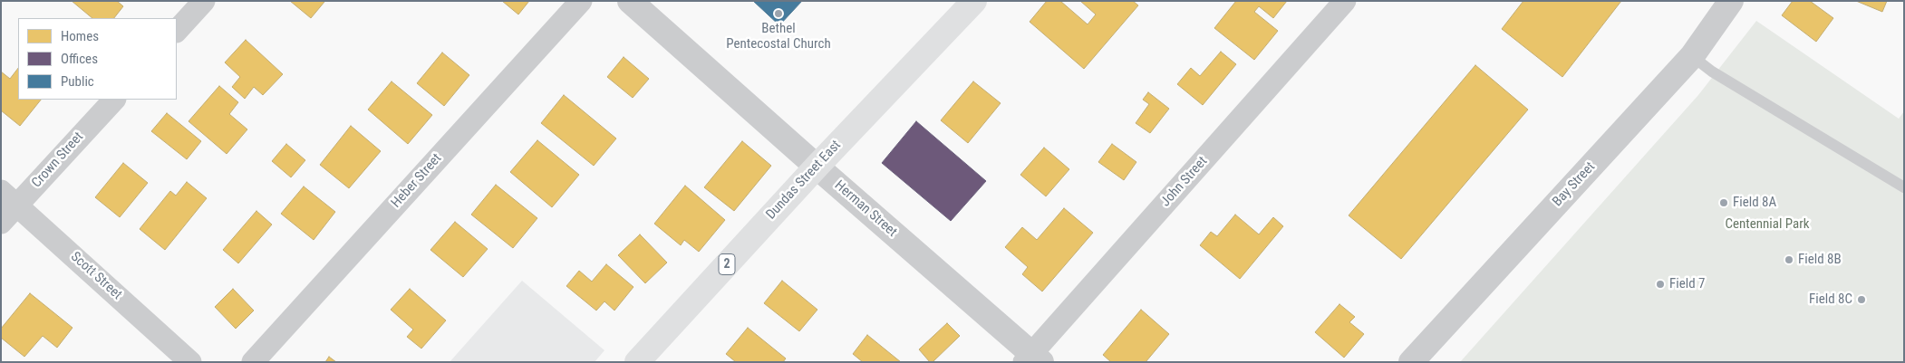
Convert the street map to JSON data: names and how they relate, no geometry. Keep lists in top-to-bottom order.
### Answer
{
  "streets": {
    "main road": ["Dundas Street East", "2"],
    "street": [
      "Crown Street",
      "Heber Street",
      "John Street",
      "Bay Street",
      "Herman Street",
      "Scott Street"
    ]
  },
  "crossings": [
    ["Crown Street", "Scott Street"],
    ["Dundas Street East", "Herman Street"],
    ["John Street", "Herman Street"]
  ],
  "parks": ["Centennial Park"],
  "places": [
    "Bethel Pentecostal Church",
    "Field 8A",
    "Field 8B",
    "Field 7",
    "Field 8C"
  ],
  "legend": ["Homes", "Offices", "Public"]
}
